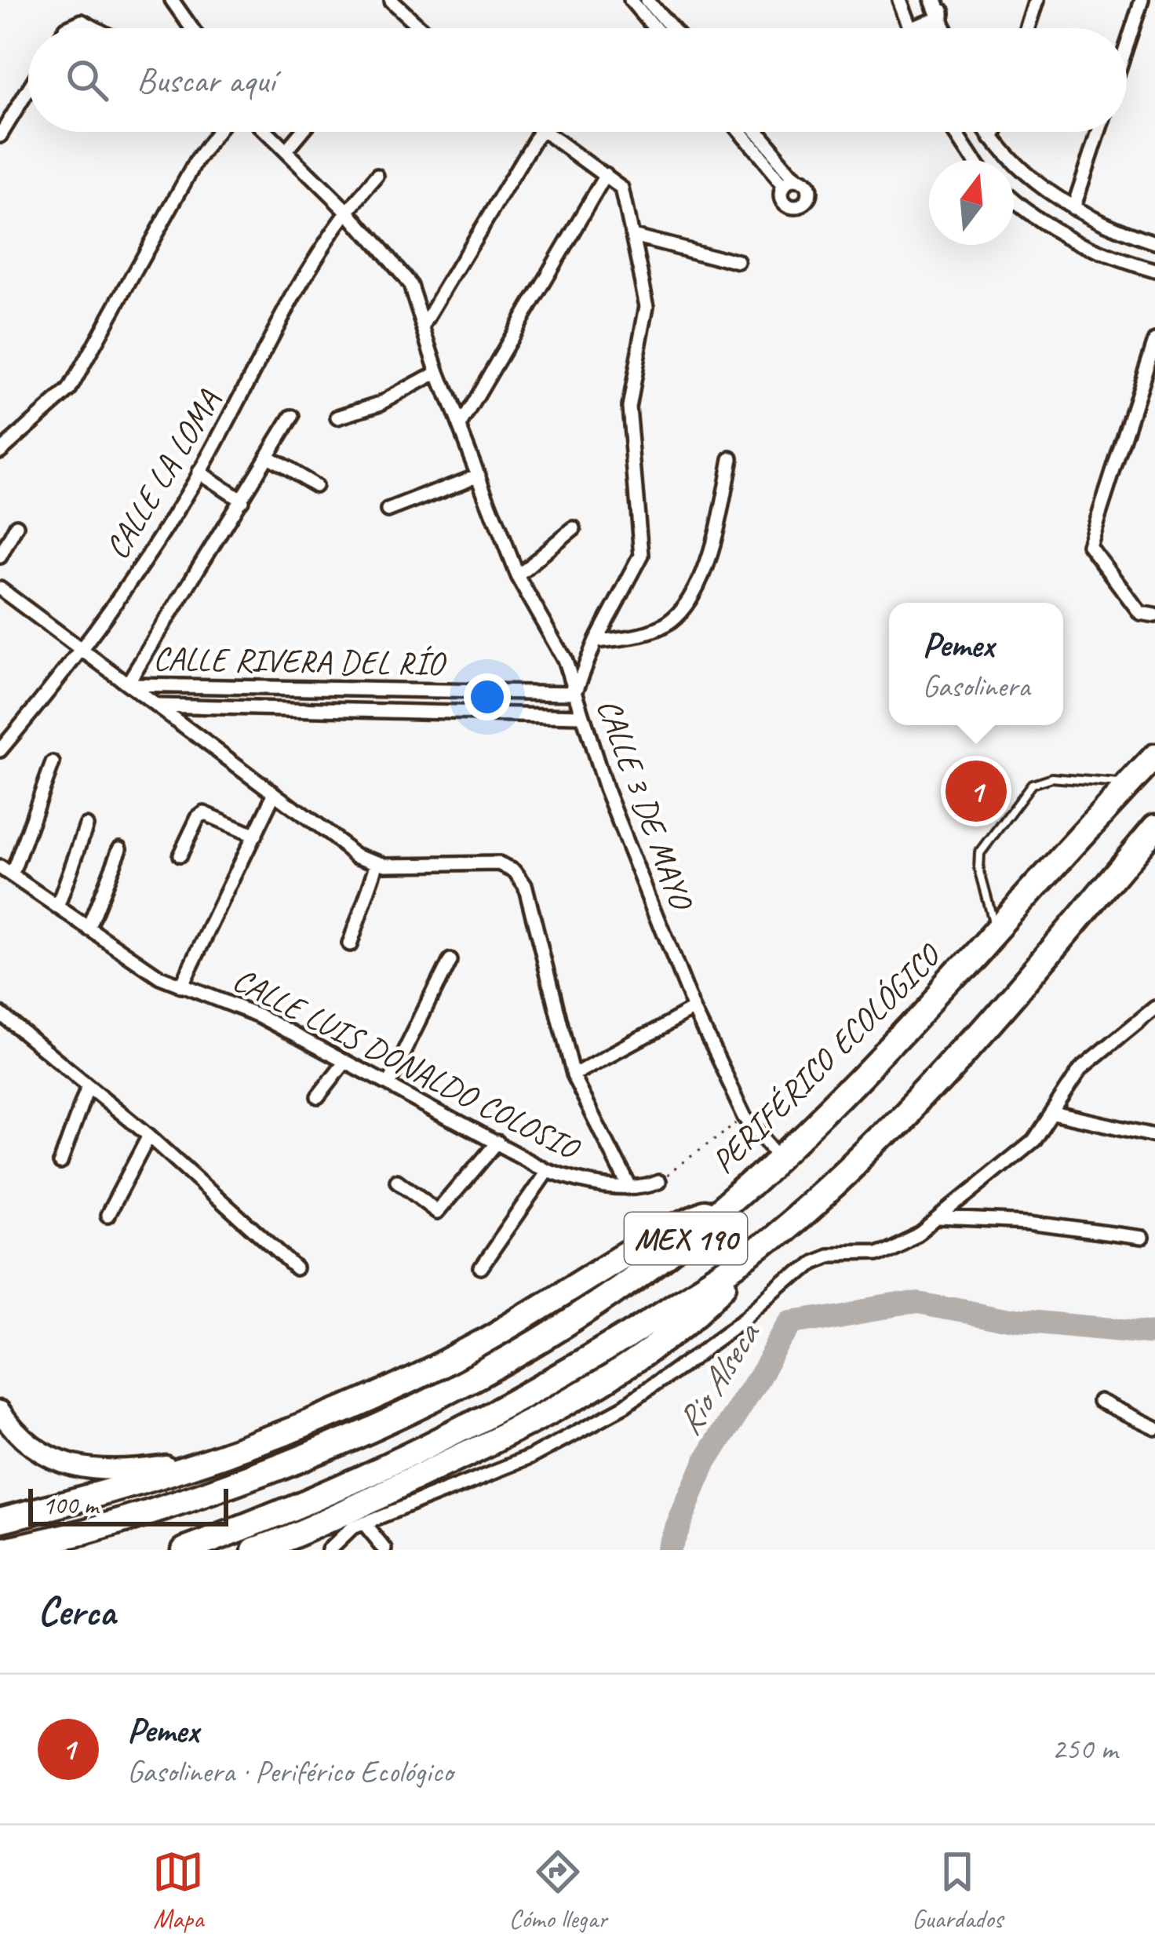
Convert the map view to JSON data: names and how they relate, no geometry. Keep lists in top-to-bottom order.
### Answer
{
  "streets": {
    "highway": ["PERIFÉRICO ECOLÓGICO", "MEX 190"],
    "street": [
      "CALLE LA LOMA",
      "CALLE RIVERA DEL RÍO",
      "CALLE 3 DE MAYO",
      "CALLE LUIS DONALDO COLOSIO"
    ]
  },
  "crossings": [
    ["CALLE LA LOMA", "CALLE RIVERA DEL RÍO"],
    ["CALLE RIVERA DEL RÍO", "CALLE 3 DE MAYO"],
    ["CALLE 3 DE MAYO", "PERIFÉRICO ECOLÓGICO"]
  ],
  "water": ["Rio Alseca"],
  "scale_bar": "100 m",
  "north": "top",
  "page": {
    "search": "Buscar aquí",
    "popup": ["Pemex", "Gasolinera"],
    "pins": "1",
    "scale": "100 m",
    "heading": "Cerca",
    "list": [
      {
        "mark": "1",
        "name": "Pemex",
        "note": "Gasolinera · Periférico Ecológico",
        "value": "250 m"
      }
    ],
    "nav": ["Mapa", "Cómo llegar", "Guardados"]
  }
}
